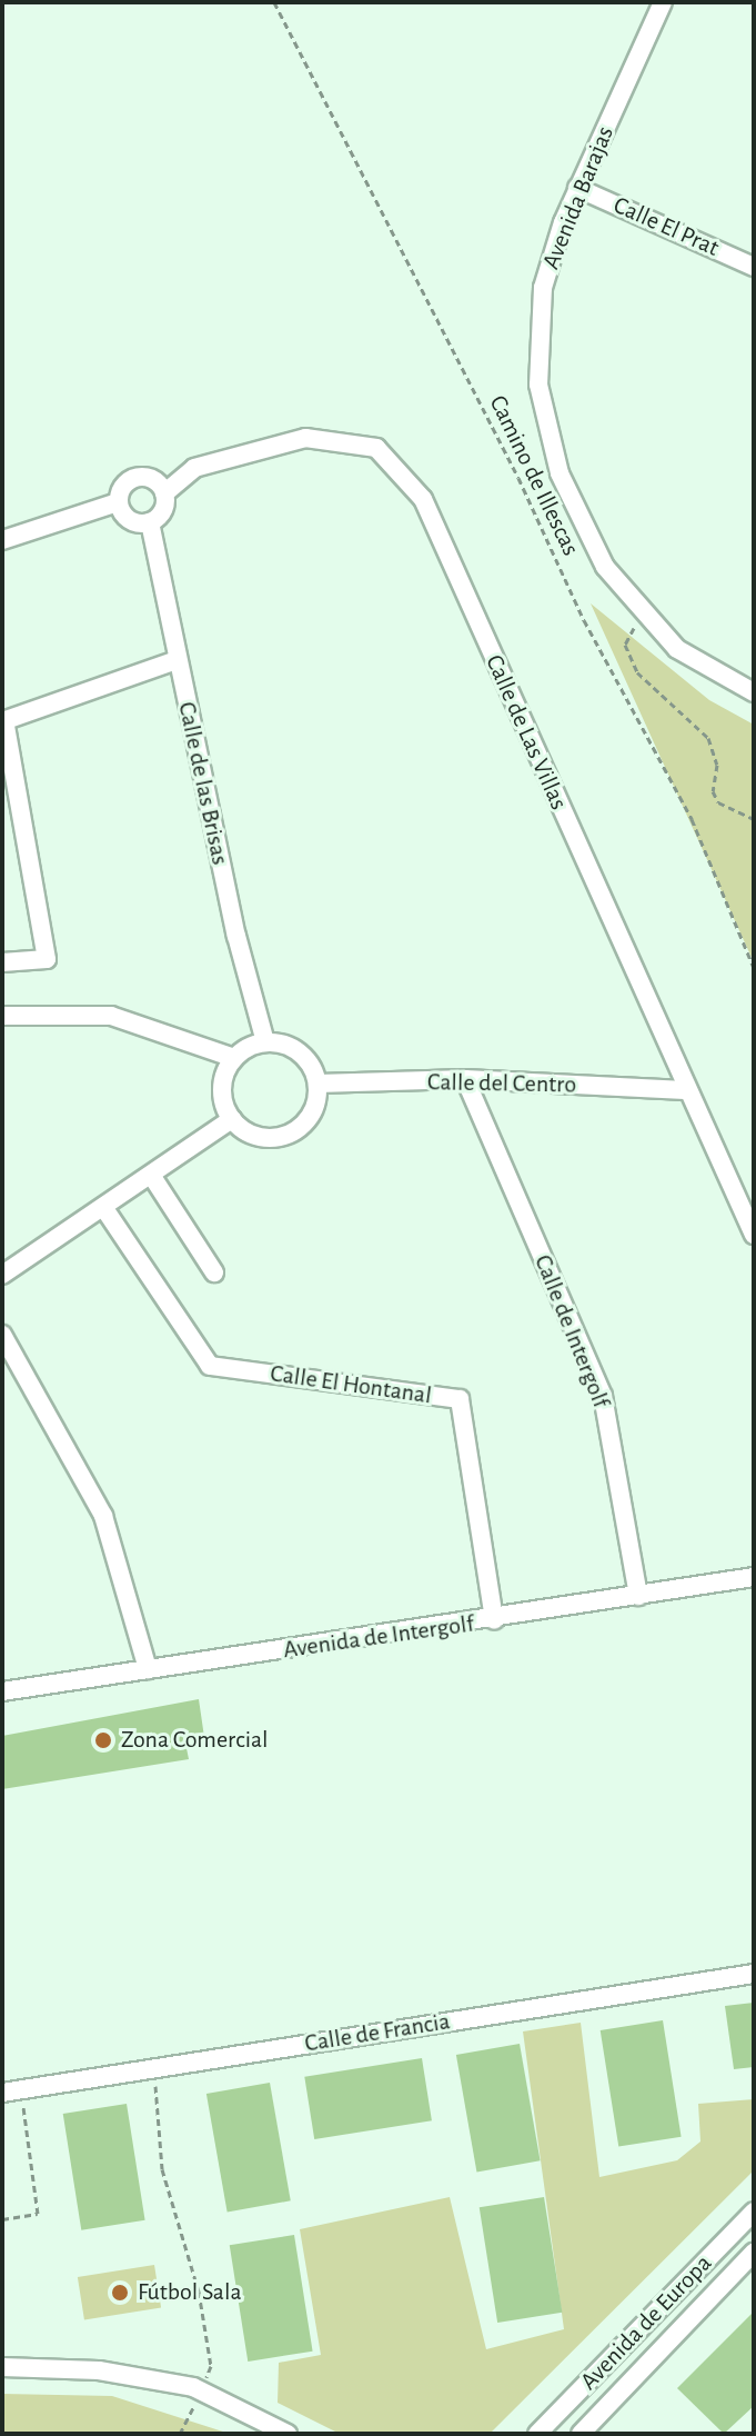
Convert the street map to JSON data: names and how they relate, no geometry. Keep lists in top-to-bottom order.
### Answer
{
  "streets": {
    "street": [
      "Avenida Barajas",
      "Calle El Prat",
      "Calle de Las Villas",
      "Calle de las Brisas",
      "Calle del Centro",
      "Calle de Intergolf",
      "Calle El Hontanal",
      "Avenida de Intergolf",
      "Calle de Francia",
      "Avenida de Europa"
    ],
    "path": ["Camino de Illescas"]
  },
  "crossings": [
    ["Avenida Barajas", "Calle El Prat"],
    ["Calle de Las Villas", "Calle de las Brisas"],
    ["Calle de Las Villas", "Calle del Centro"],
    ["Calle de las Brisas", "Calle del Centro"],
    ["Calle del Centro", "Calle de Intergolf"],
    ["Calle de Intergolf", "Avenida de Intergolf"],
    ["Calle El Hontanal", "Avenida de Intergolf"]
  ],
  "places": ["Zona Comercial", "Fútbol Sala"]
}
